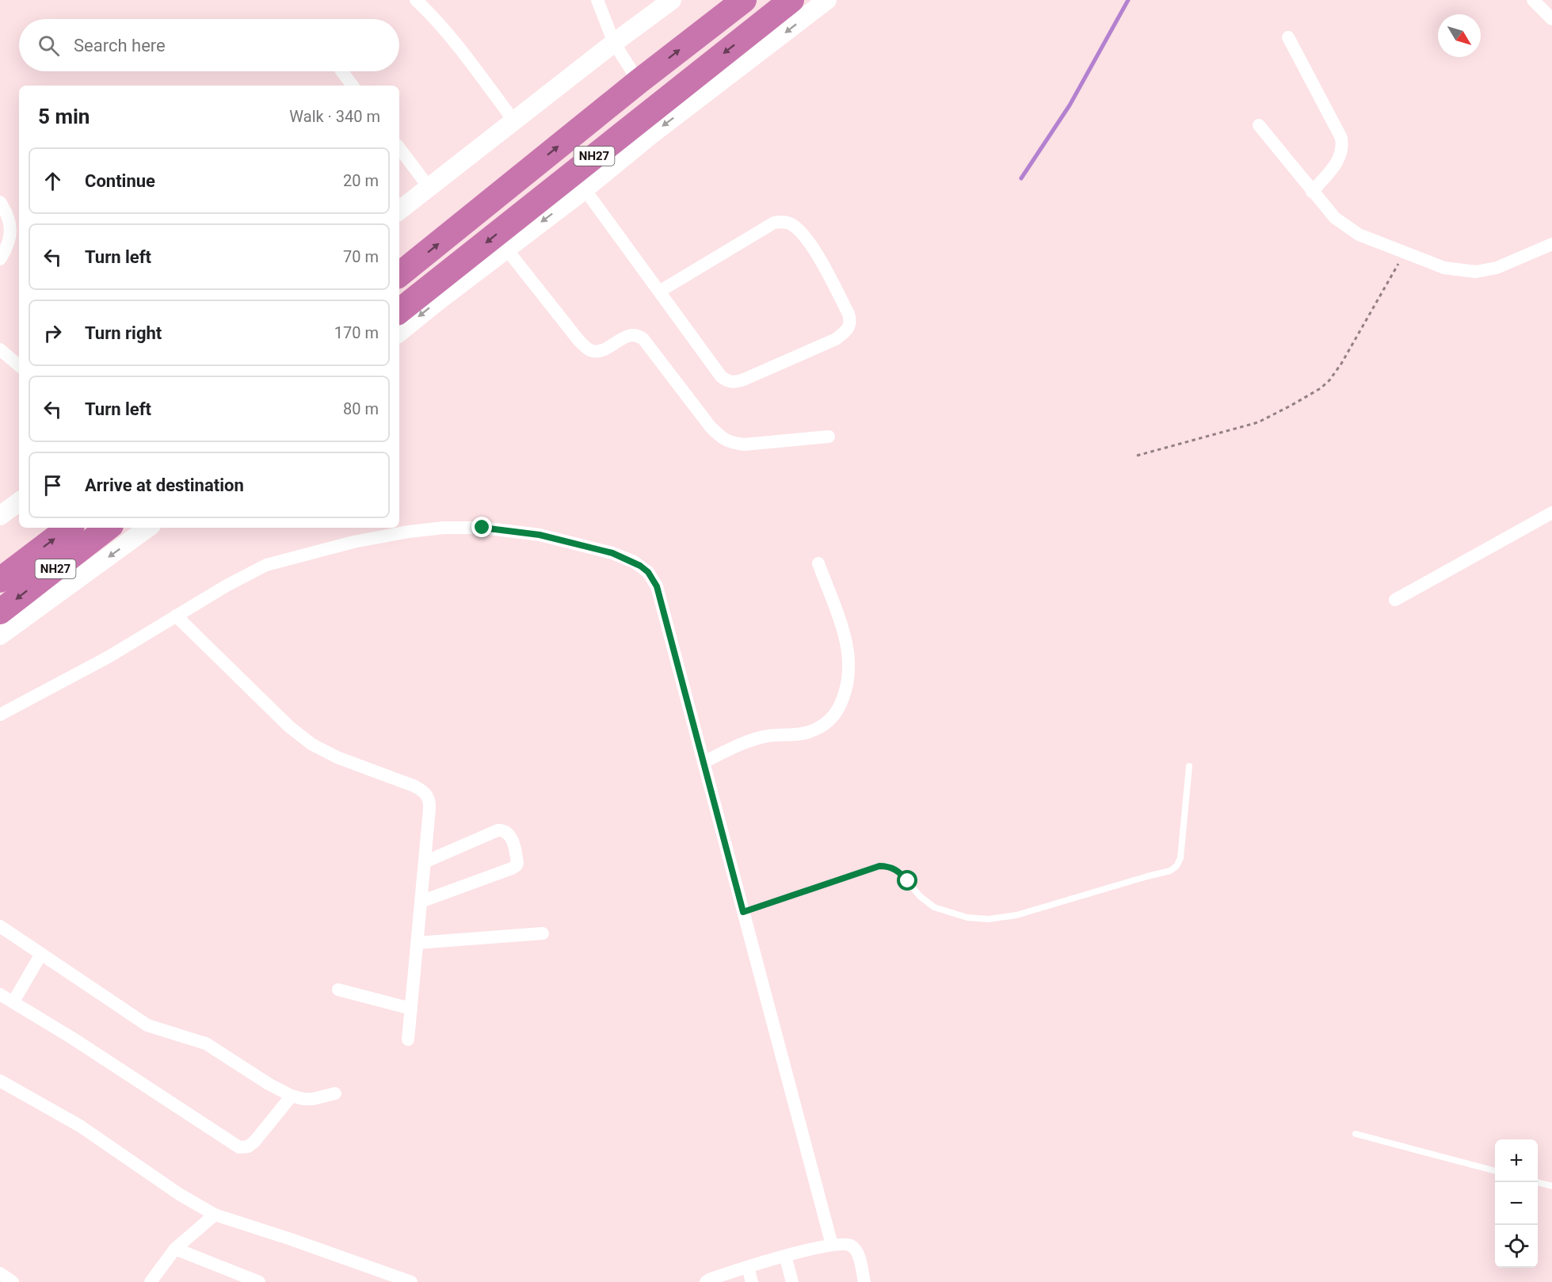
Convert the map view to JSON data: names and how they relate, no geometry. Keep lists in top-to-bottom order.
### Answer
{
  "streets": {
    "highway": ["NH27"]
  },
  "north": "bottom right",
  "page": {
    "search": "Search here",
    "heading": ["5 min", "Walk · 340 m"],
    "list": [
      ["Continue", "20 m"],
      ["Turn left", "70 m"],
      ["Turn right", "170 m"],
      ["Turn left", "80 m"],
      "Arrive at destination"
    ],
    "map_buttons": ["+", "−"]
  }
}
